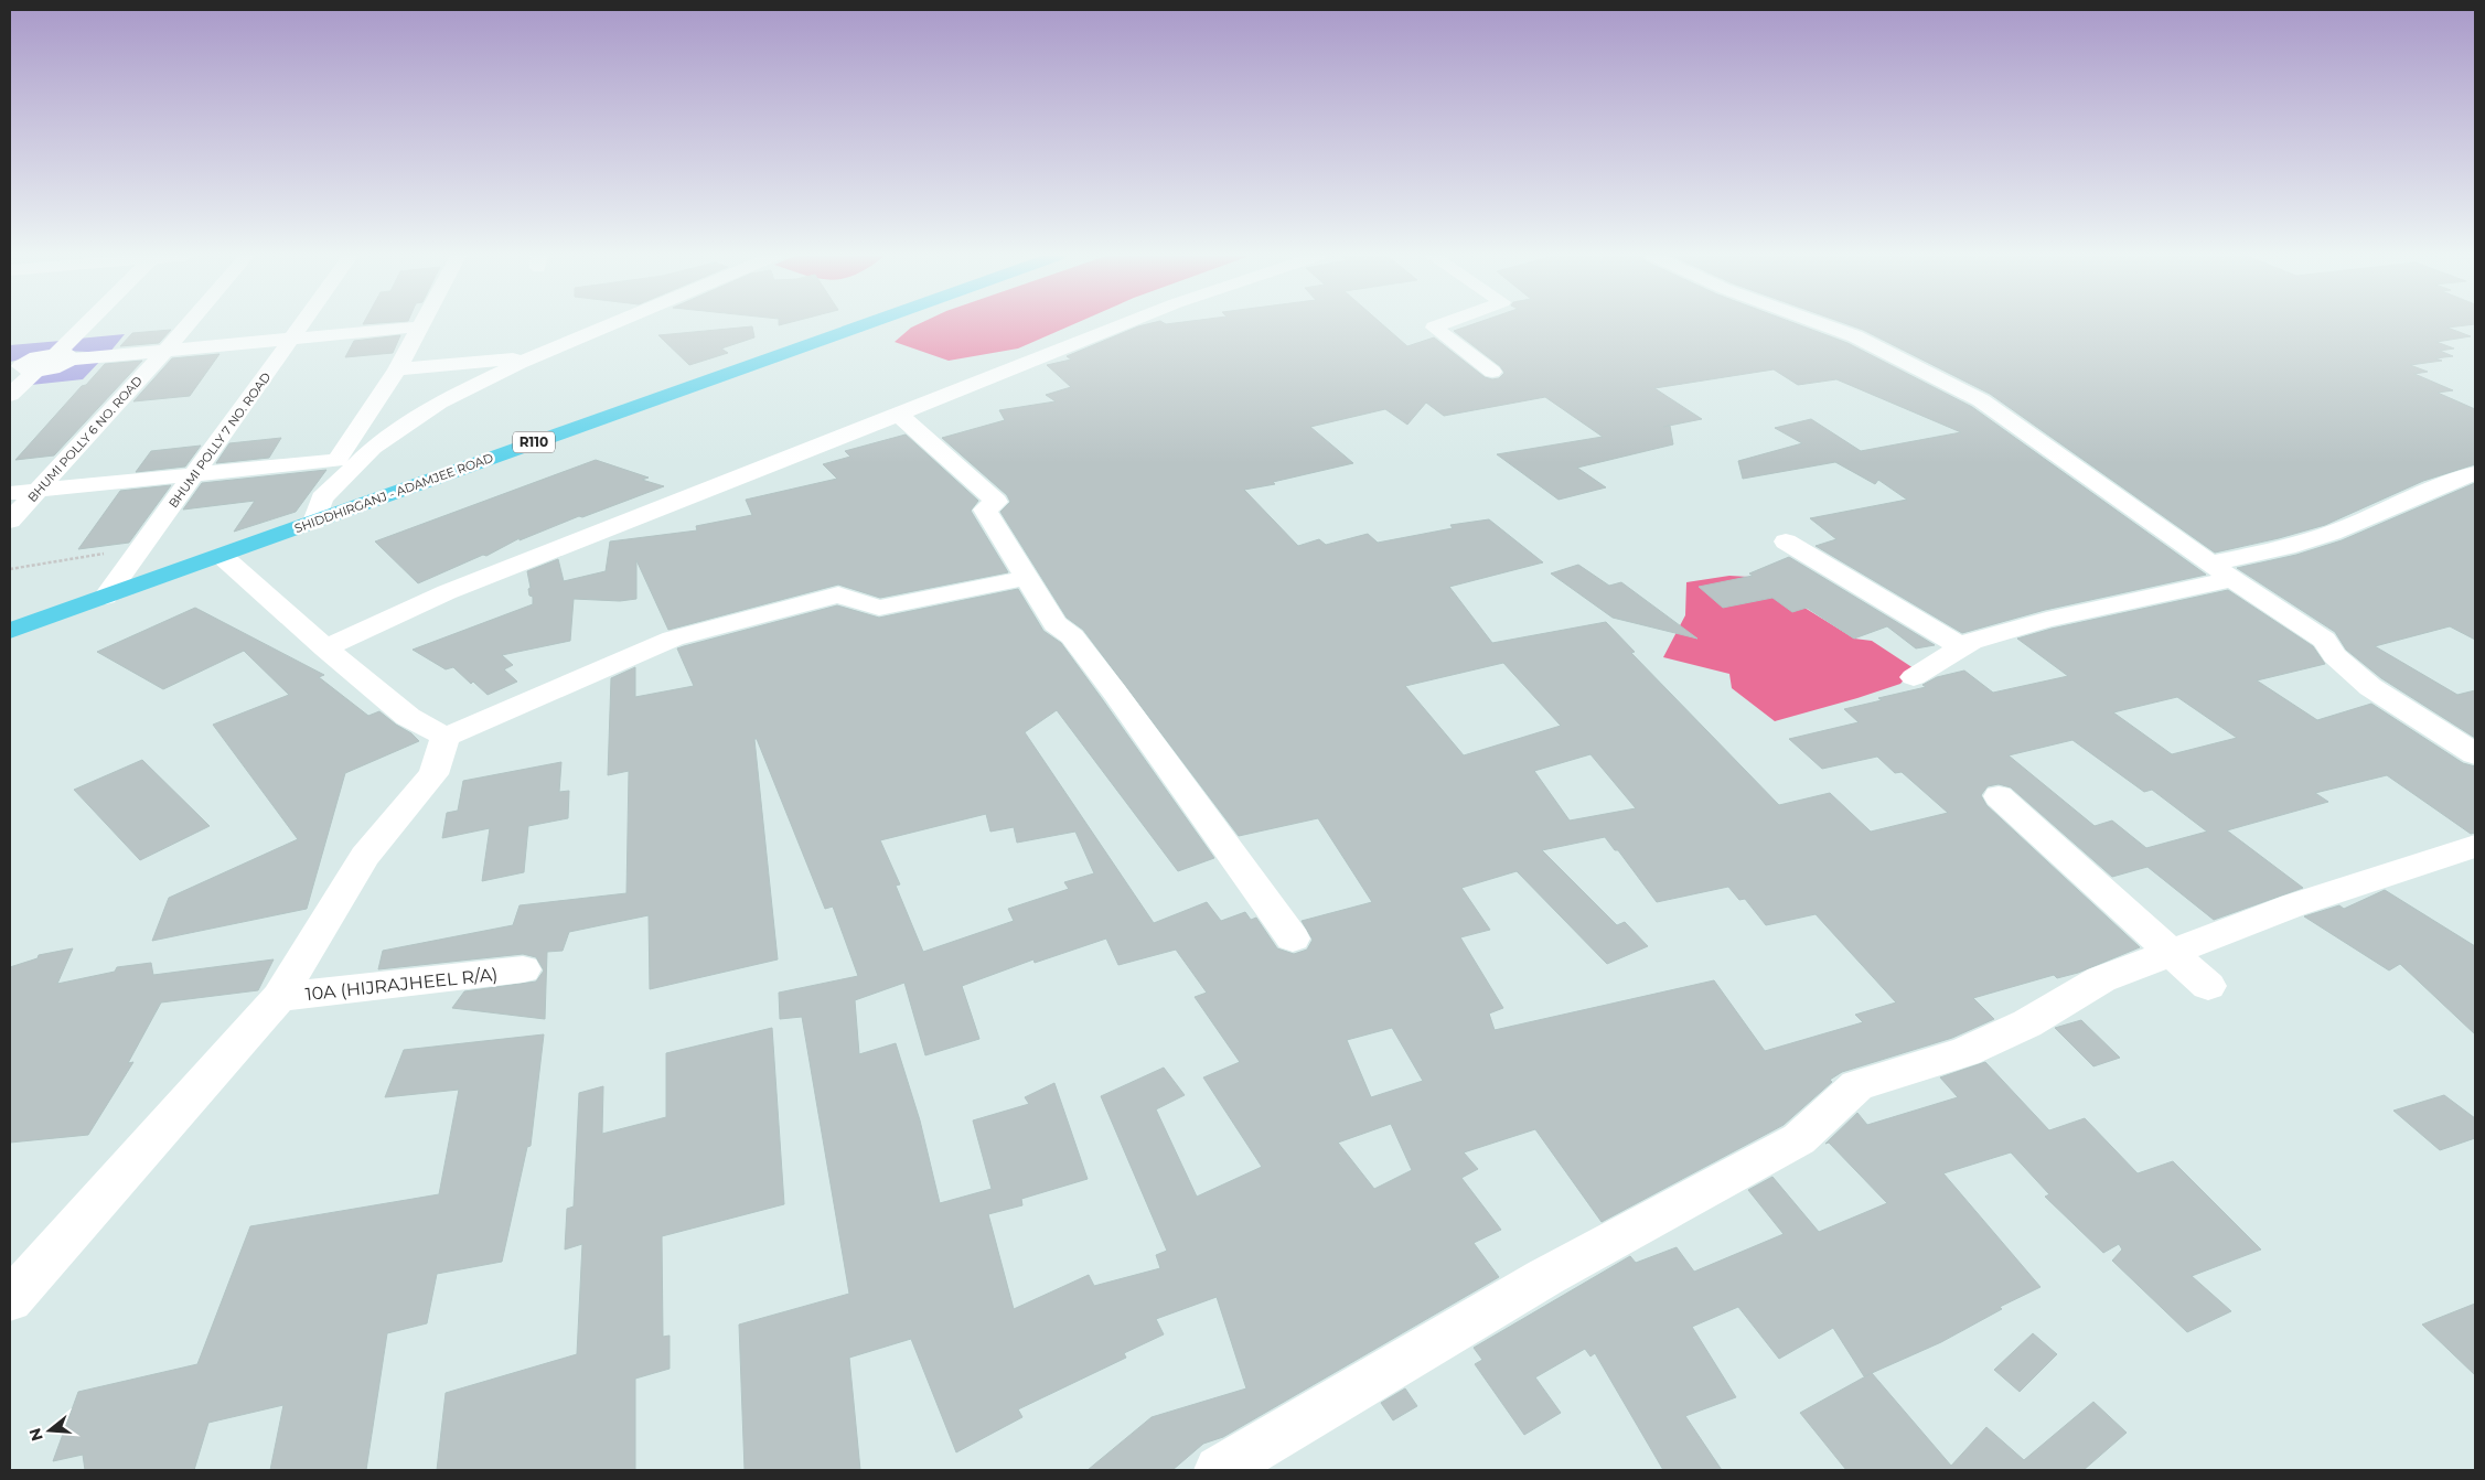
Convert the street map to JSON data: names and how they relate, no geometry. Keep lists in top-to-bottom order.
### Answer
{
  "streets": {
    "main road": ["R110", "SHIDDHIRGANJ - ADAMJEE ROAD"],
    "street": ["BHUMI POLLY 6 NO. ROAD", "BHUMI POLLY 7 NO. ROAD", "10A (HIJRAJHEEL R/A)"]
  },
  "crossings": [
    ["BHUMI POLLY 7 NO. ROAD", "SHIDDHIRGANJ - ADAMJEE ROAD"]
  ],
  "north": "left"
}
